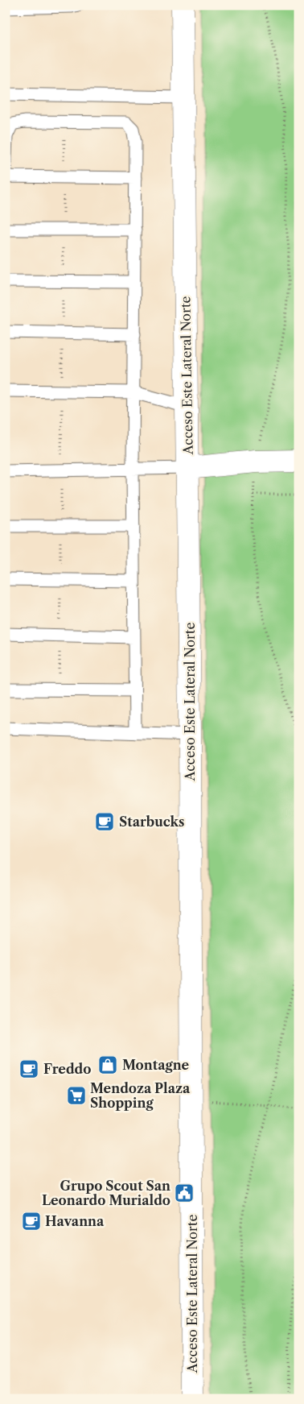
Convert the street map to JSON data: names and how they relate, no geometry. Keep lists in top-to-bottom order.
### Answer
{
  "streets": {
    "street": ["Acceso Este Lateral Norte"]
  },
  "places": {
    "cafe": ["Starbucks", "Freddo", "Havanna"],
    "shop": ["Montagne"],
    "supermarket": ["Mendoza Plaza Shopping"],
    "public building": ["Grupo Scout San Leonardo Murialdo"]
  }
}
